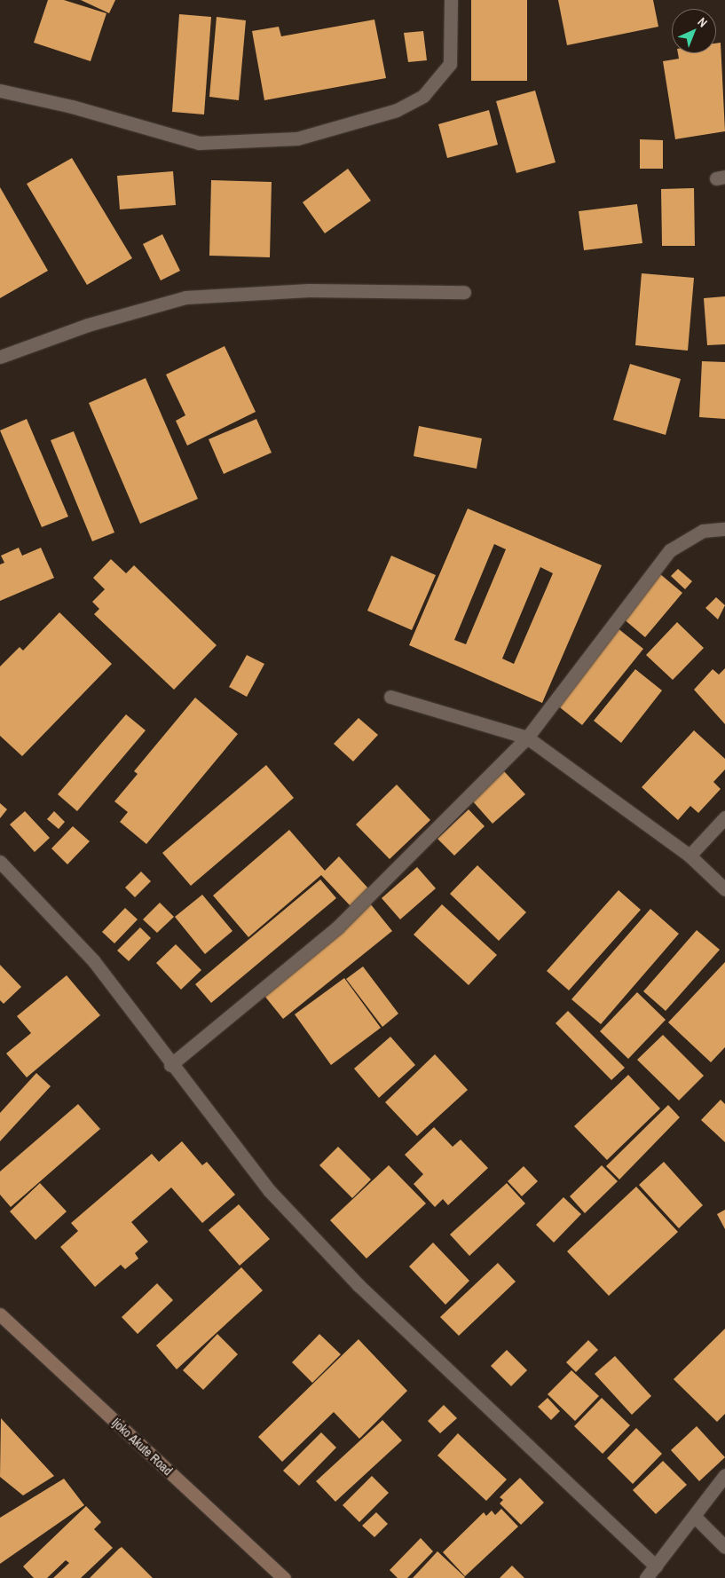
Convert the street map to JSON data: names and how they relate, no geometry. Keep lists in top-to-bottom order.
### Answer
{
  "streets": {
    "main road": ["Ijoko Akute Road"]
  },
  "north": "top right"
}
